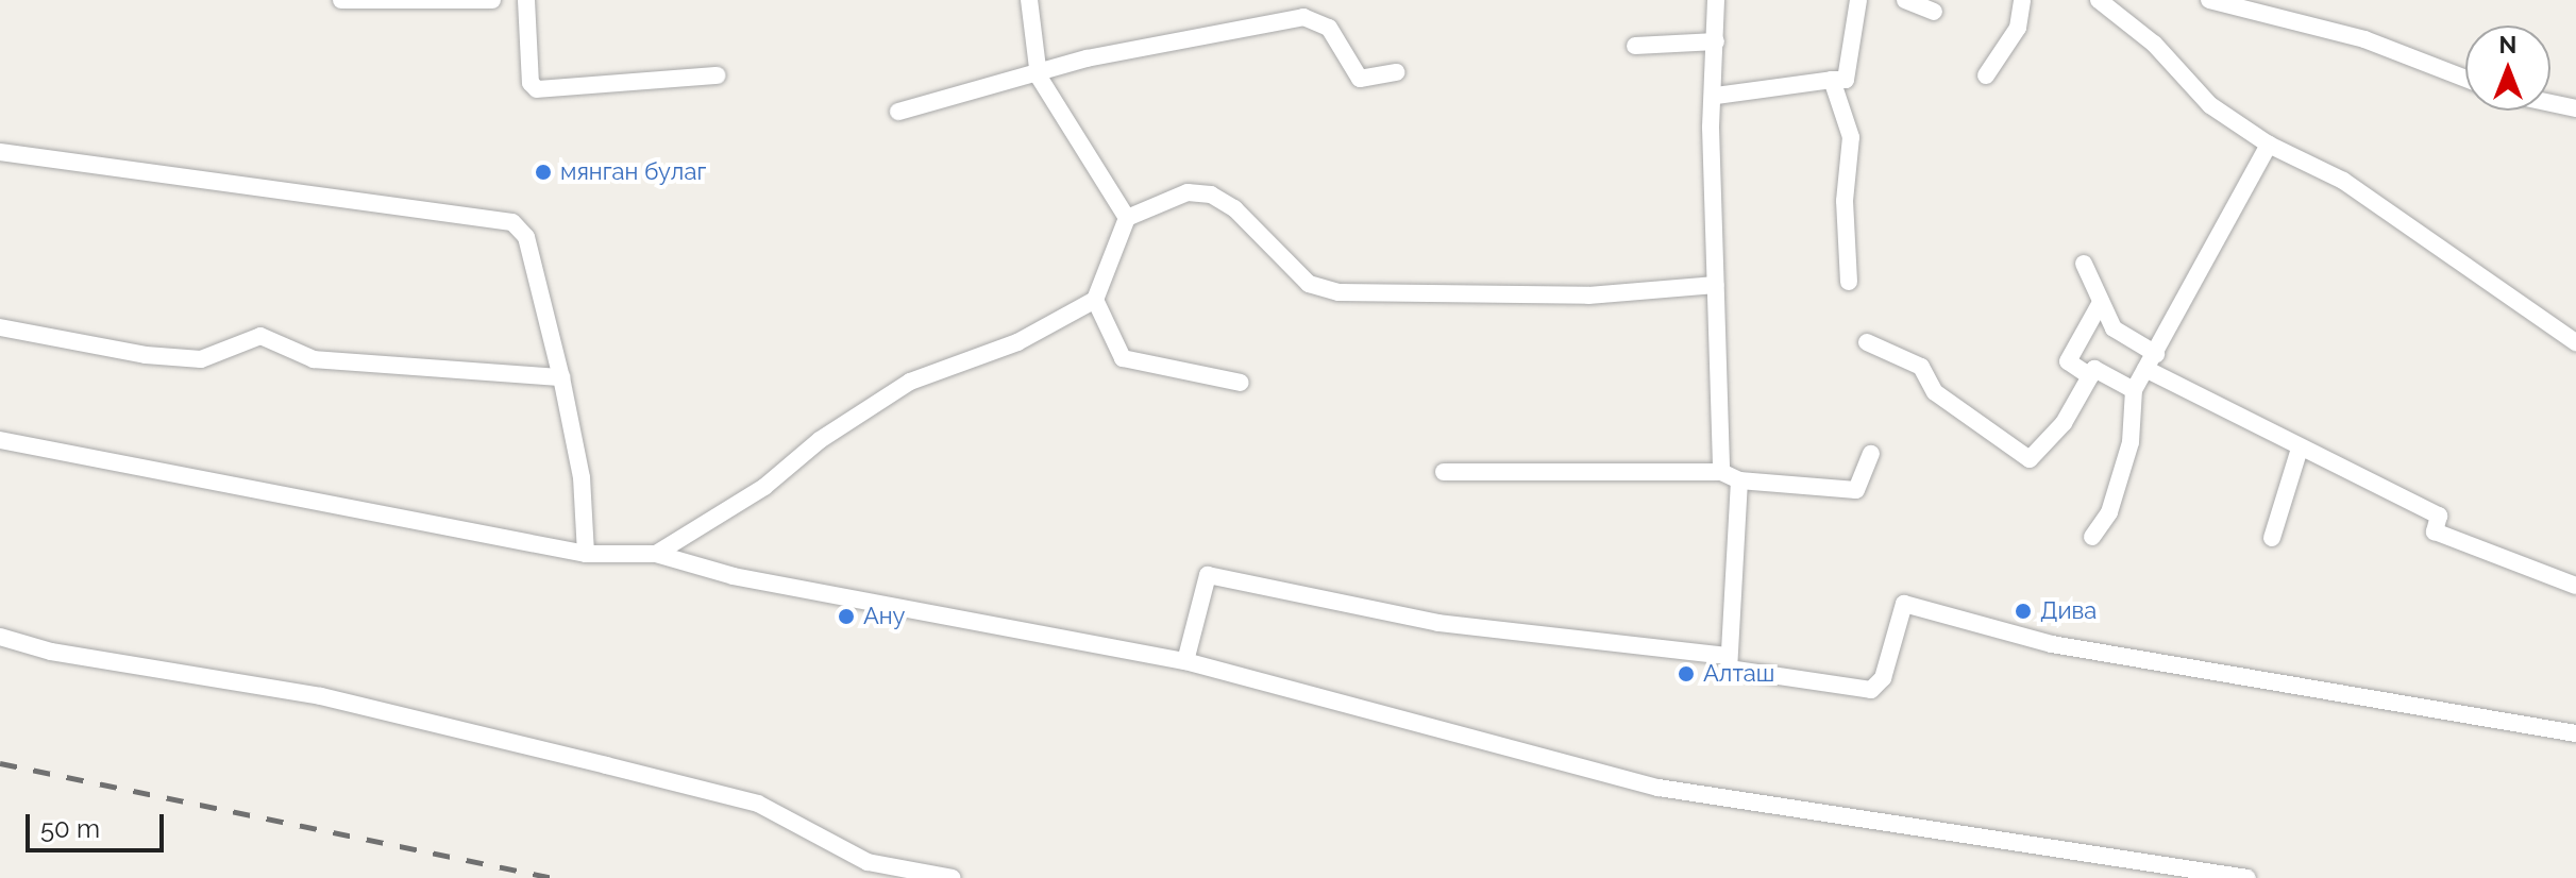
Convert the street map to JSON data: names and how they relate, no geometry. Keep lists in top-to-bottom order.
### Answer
{
  "places": [
    "мянган булаг",
    "Дива",
    "Ану",
    "Алташ"
  ],
  "scale_bar": "50 m",
  "north": "top"
}
